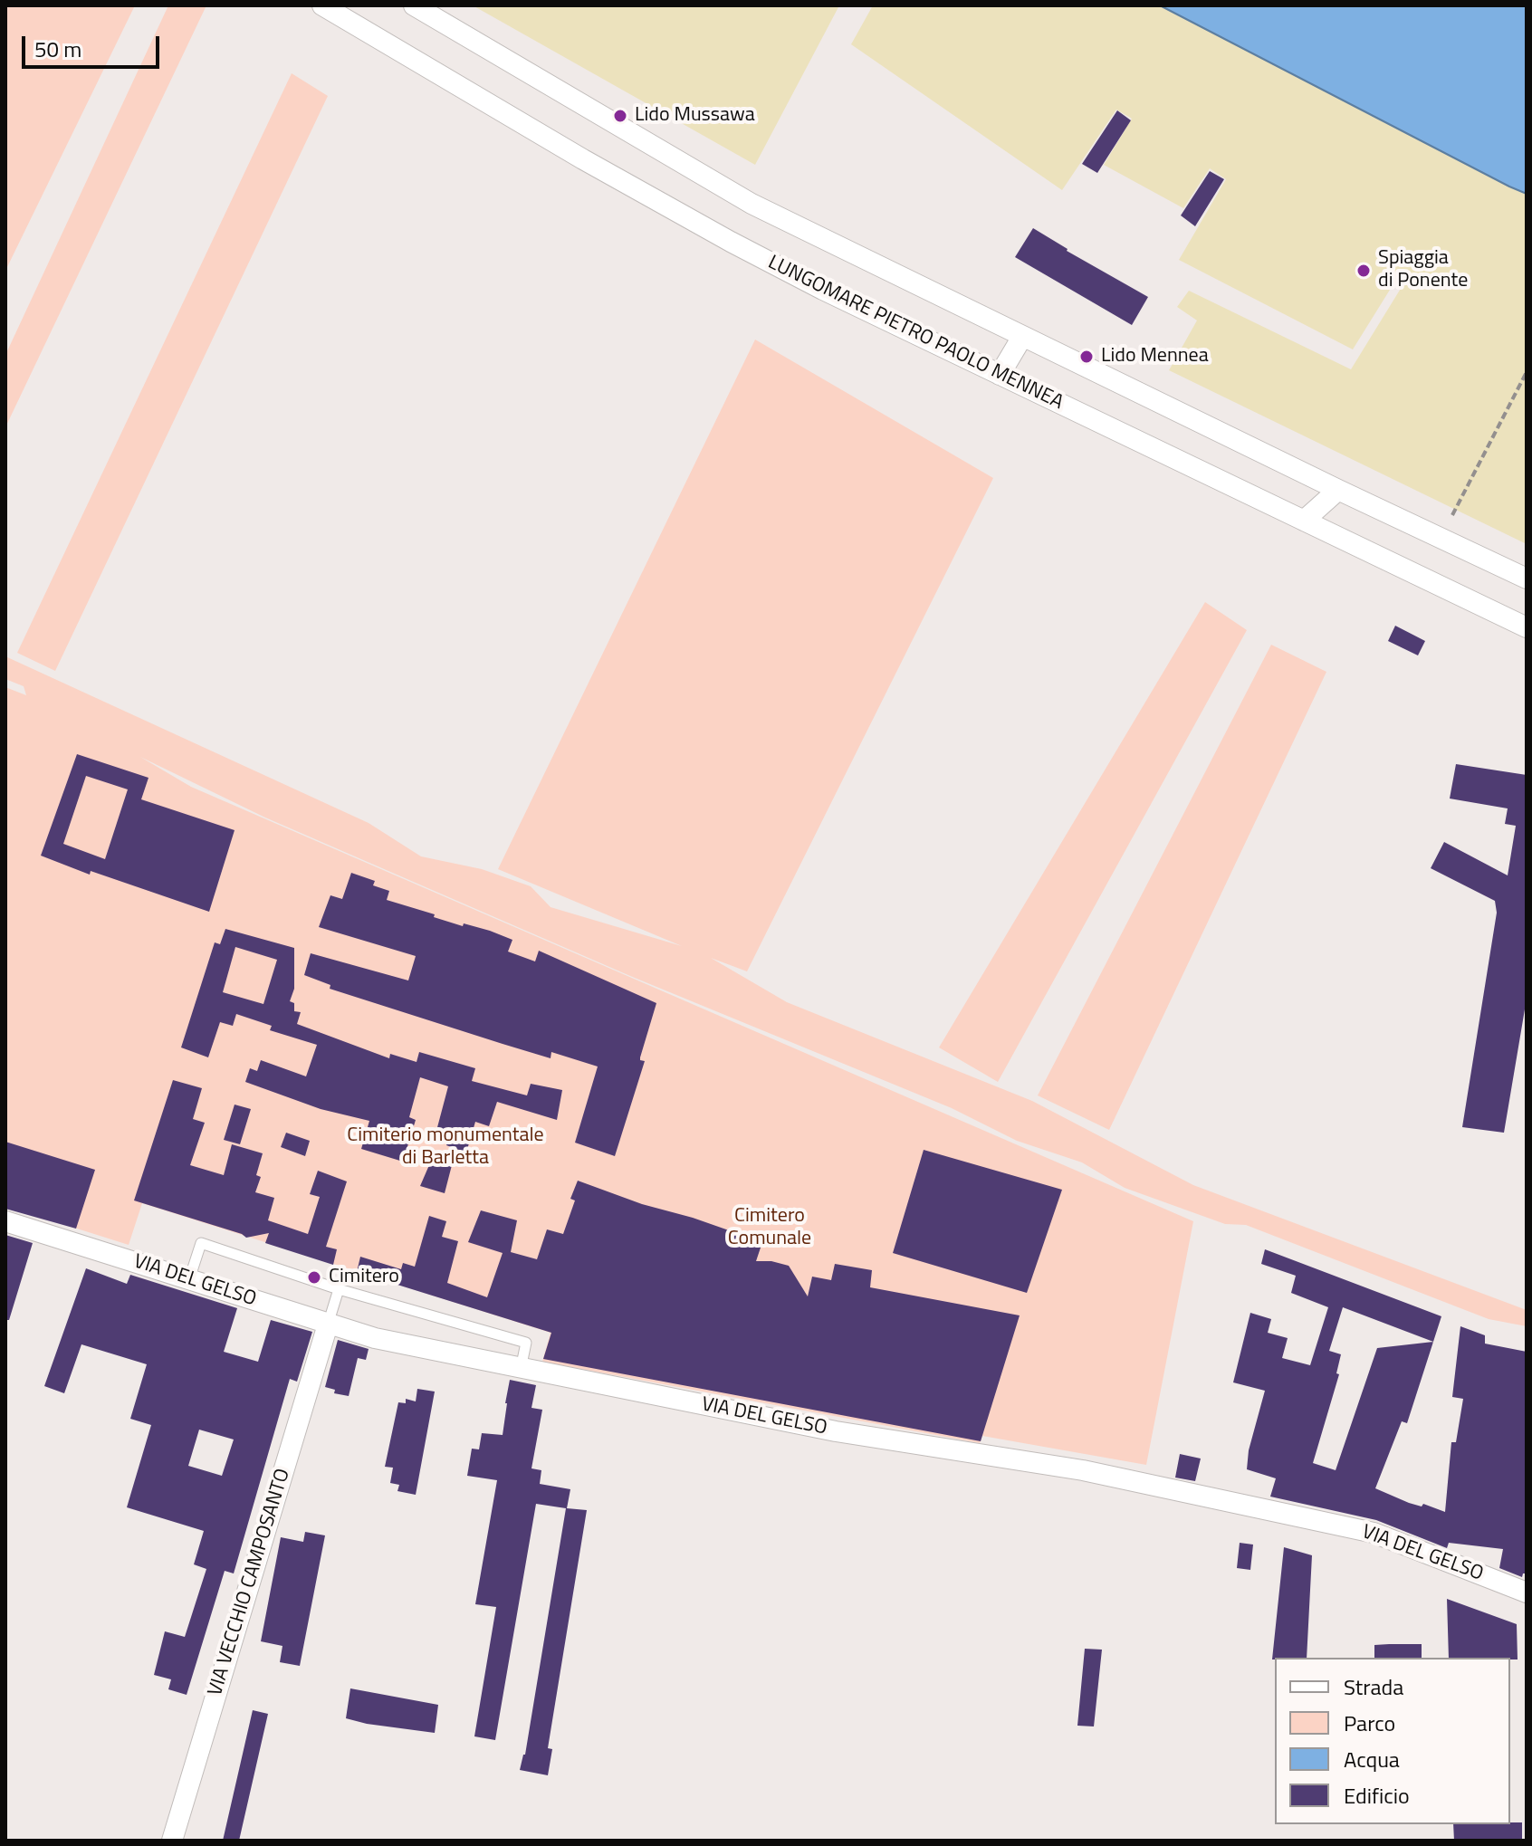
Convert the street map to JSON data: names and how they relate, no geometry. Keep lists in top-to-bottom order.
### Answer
{
  "streets": {
    "street": ["LUNGOMARE PIETRO PAOLO MENNEA", "VIA DEL GELSO", "VIA VECCHIO CAMPOSANTO"]
  },
  "crossings": [
    ["VIA DEL GELSO", "VIA VECCHIO CAMPOSANTO"]
  ],
  "parks": ["Cimiterio monumentale di Barletta", "Cimitero Comunale"],
  "places": [
    "Lido Mussawa",
    "Spiaggia di Ponente",
    "Lido Mennea",
    "Cimitero"
  ],
  "legend": [
    "Strada",
    "Parco",
    "Acqua",
    "Edificio"
  ],
  "scale_bar": "50 m"
}
